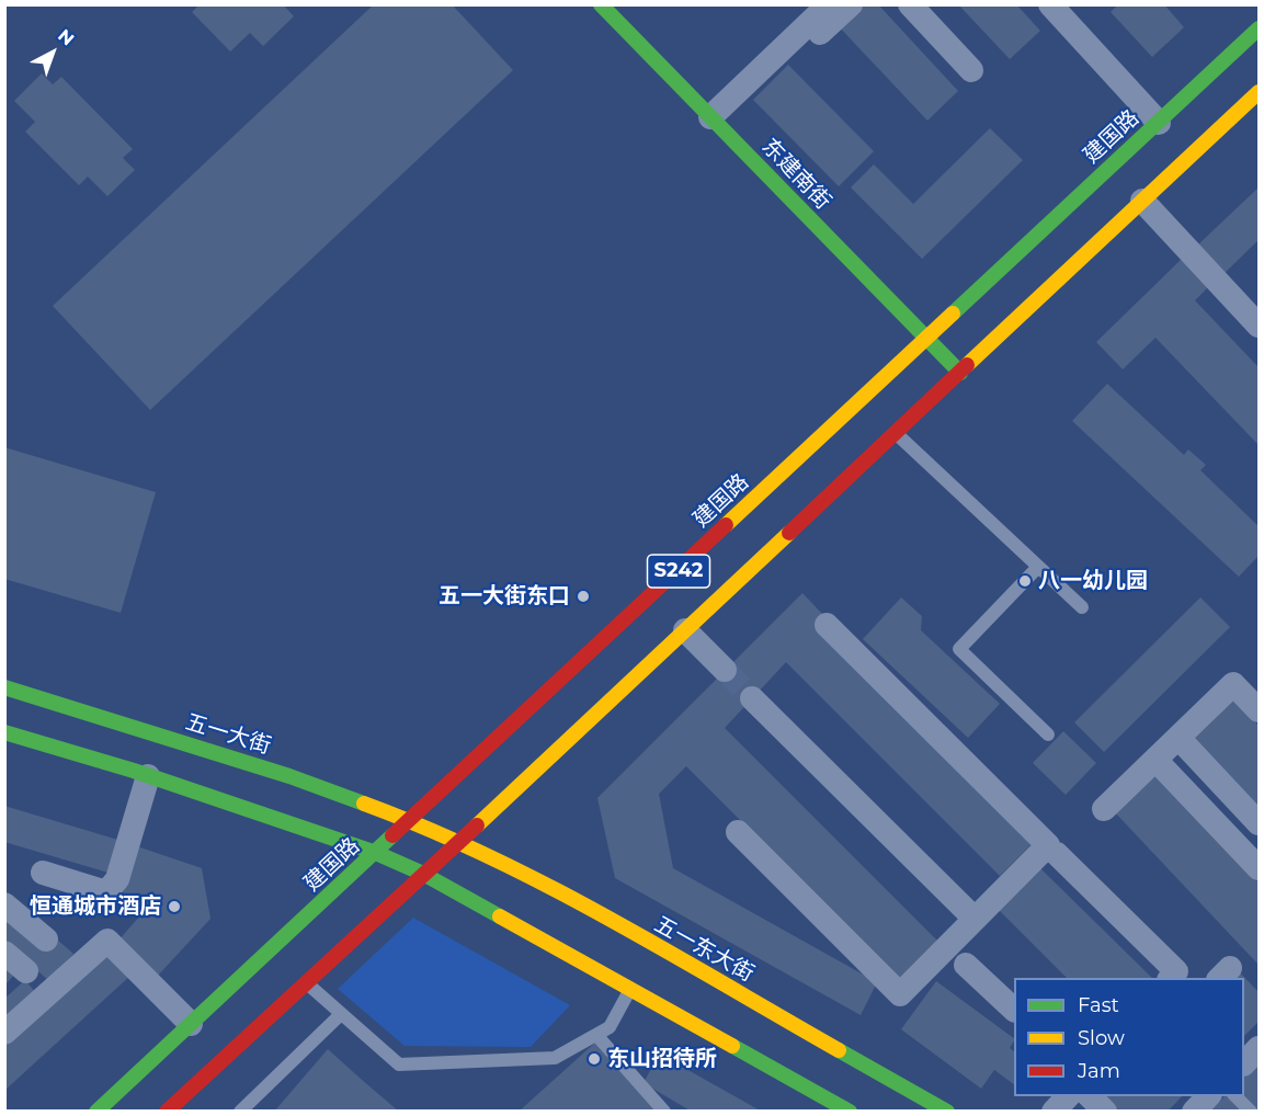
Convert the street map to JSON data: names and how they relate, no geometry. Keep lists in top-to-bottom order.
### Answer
{
  "streets": {
    "main road": [
      "建国路",
      "东建南街",
      "S242",
      "五一大街",
      "五一东大街"
    ]
  },
  "crossings": [
    ["建国路", "东建南街"],
    ["建国路", "五一大街"],
    ["东建南街", "S242"],
    ["S242", "五一东大街"],
    ["五一大街", "五一东大街"]
  ],
  "places": [
    "八一幼儿园",
    "五一大街东口",
    "恒通城市酒店",
    "东山招待所"
  ],
  "legend": ["Fast", "Slow", "Jam"],
  "north": "top right"
}
